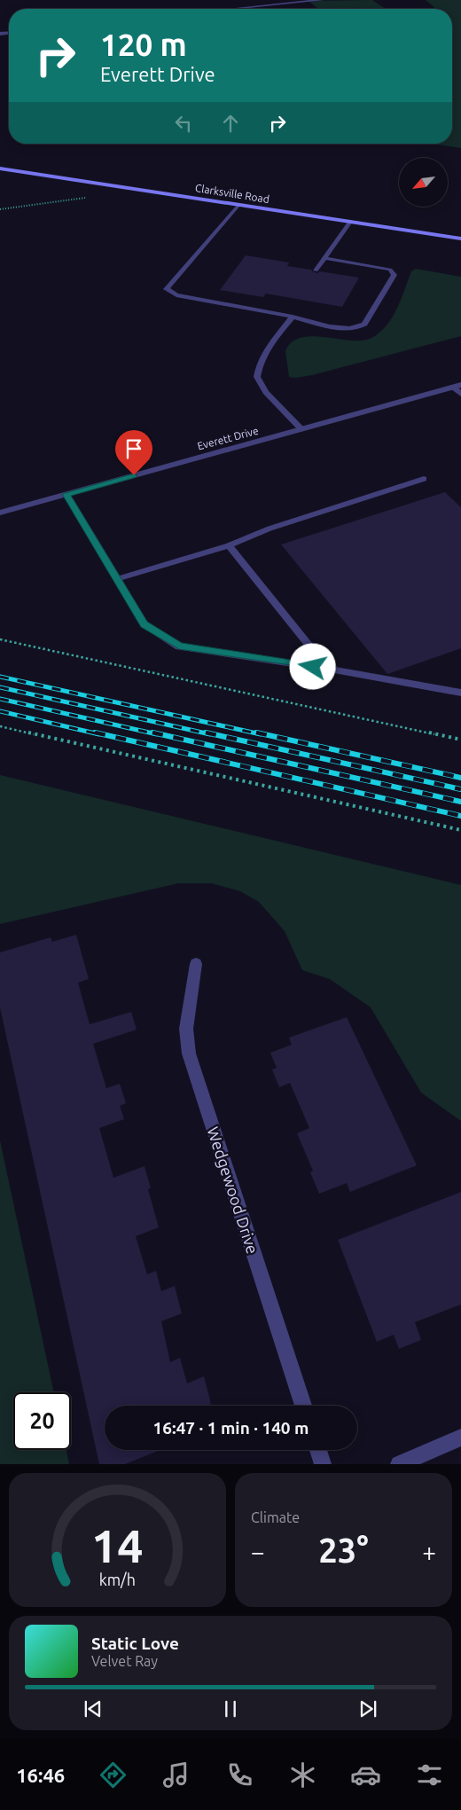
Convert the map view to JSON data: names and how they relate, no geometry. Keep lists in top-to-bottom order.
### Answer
{
  "streets": {
    "street": ["Clarksville Road", "Everett Drive", "Wedgewood Drive"]
  },
  "north": "bottom left",
  "page": {
    "turn": ["120 m", "Everett Drive"],
    "limit": "20",
    "trip": "16:47 · 1 min · 140 m",
    "tile": "Climate",
    "heat": ["−", "23°", "+"],
    "song": ["Static Love", "Velvet Ray"],
    "tabs": "16:46",
    "gauge": ["14", "km/h"]
  }
}
